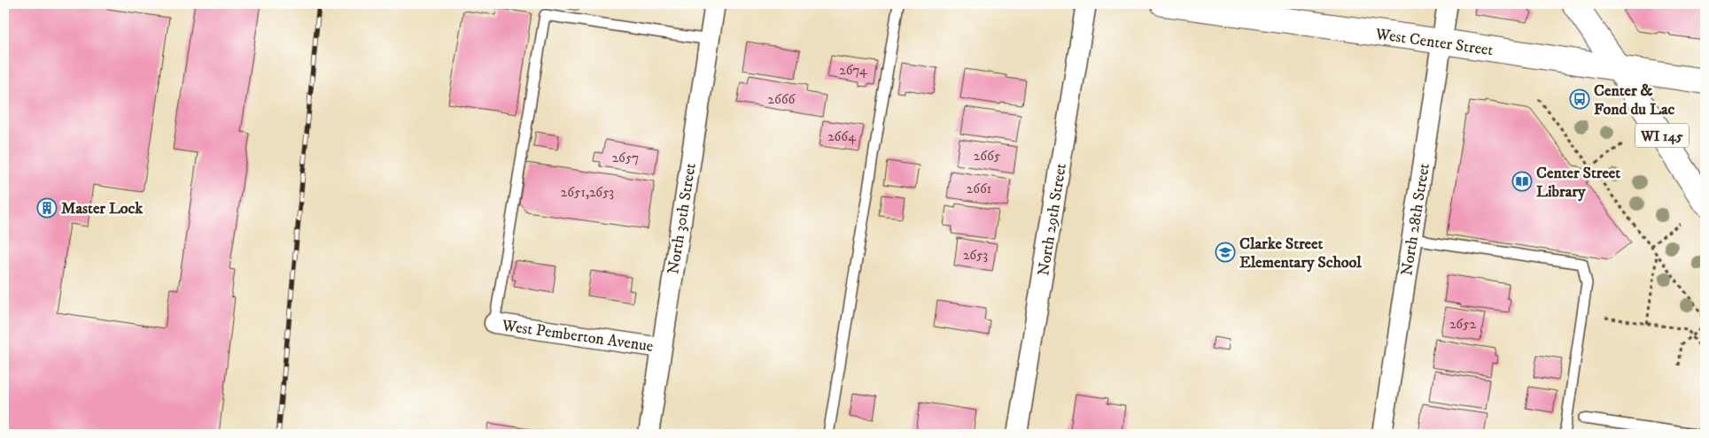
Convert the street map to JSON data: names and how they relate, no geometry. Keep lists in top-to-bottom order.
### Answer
{
  "streets": {
    "street": [
      "West Center Street",
      "WI 145",
      "North 30th Street",
      "North 29th Street",
      "North 28th Street",
      "West Pemberton Avenue"
    ]
  },
  "crossings": [
    ["West Center Street", "WI 145"],
    ["West Center Street", "North 28th Street"],
    ["North 30th Street", "West Pemberton Avenue"]
  ],
  "places": {
    "bus stop": ["Center & Fond du Lac"],
    "library": ["Center Street Library"],
    "building": ["Master Lock"],
    "school or university": ["Clarke Street Elementary School"]
  },
  "house_numbers": [
    "2674",
    "2666",
    "2664",
    "2665",
    "2657",
    "2661",
    "2651,2653",
    "2653",
    "2652"
  ]
}
